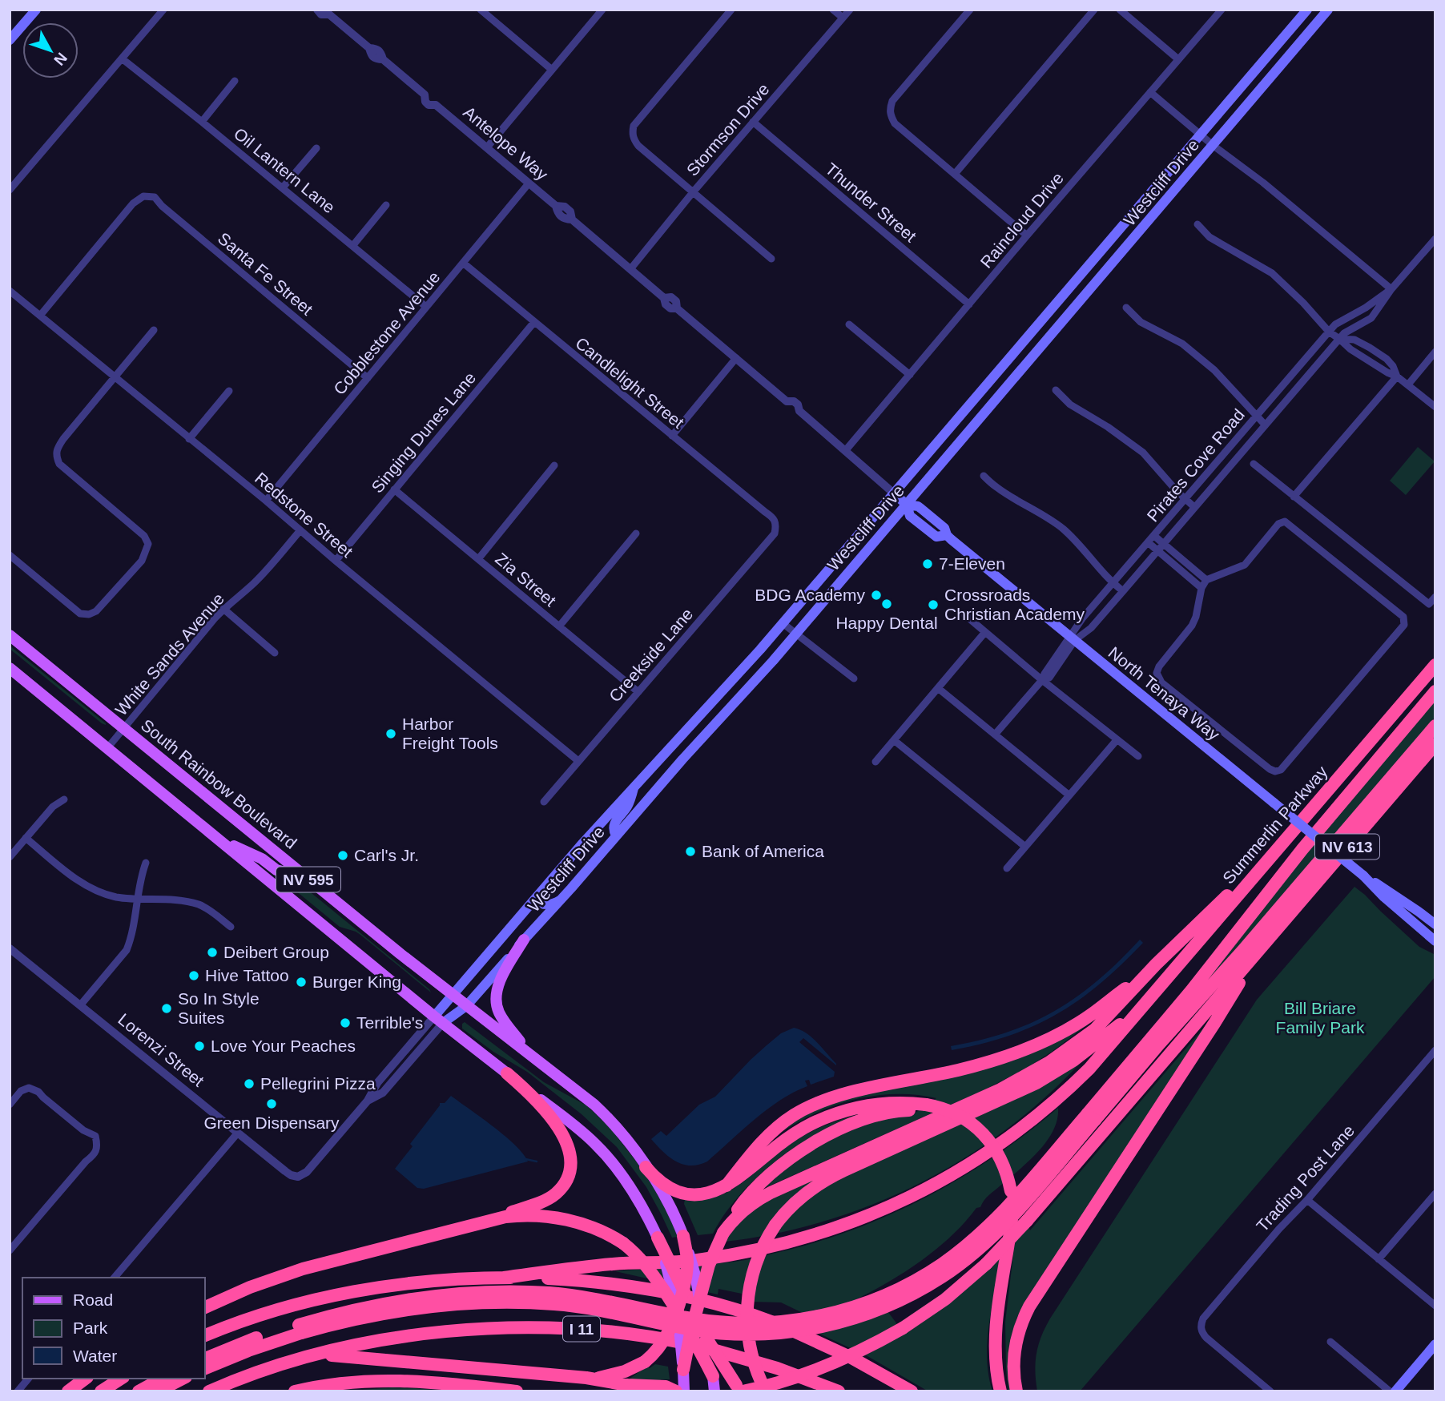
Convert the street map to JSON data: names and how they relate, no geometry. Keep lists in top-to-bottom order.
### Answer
{
  "streets": {
    "highway": ["Summerlin Parkway", "NV 613", "I 11"],
    "main road": [
      "Westcliff Drive",
      "North Tenaya Way",
      "South Rainbow Boulevard",
      "NV 595"
    ],
    "street": [
      "Stormson Drive",
      "Antelope Way",
      "Oil Lantern Lane",
      "Thunder Street",
      "Raincloud Drive",
      "Santa Fe Street",
      "Cobblestone Avenue",
      "Candlelight Street",
      "Singing Dunes Lane",
      "Pirates Cove Road",
      "Redstone Street",
      "Zia Street",
      "White Sands Avenue",
      "Creekside Lane",
      "Lorenzi Street",
      "Trading Post Lane"
    ]
  },
  "crossings": [
    ["Stormson Drive", "Antelope Way"],
    ["Stormson Drive", "Thunder Street"],
    ["Antelope Way", "Westcliff Drive"],
    ["Antelope Way", "Raincloud Drive"],
    ["Antelope Way", "Cobblestone Avenue"],
    ["Antelope Way", "North Tenaya Way"],
    ["Oil Lantern Lane", "Cobblestone Avenue"],
    ["Westcliff Drive", "North Tenaya Way"],
    ["Westcliff Drive", "South Rainbow Boulevard"],
    ["Westcliff Drive", "NV 595"],
    ["Westcliff Drive", "Lorenzi Street"],
    ["Thunder Street", "Raincloud Drive"],
    ["Santa Fe Street", "Cobblestone Avenue"],
    ["Santa Fe Street", "Redstone Street"],
    ["Cobblestone Avenue", "Candlelight Street"],
    ["Cobblestone Avenue", "Redstone Street"],
    ["Candlelight Street", "Singing Dunes Lane"],
    ["Candlelight Street", "Creekside Lane"],
    ["Singing Dunes Lane", "Redstone Street"],
    ["Singing Dunes Lane", "Zia Street"],
    ["Pirates Cove Road", "North Tenaya Way"],
    ["Redstone Street", "White Sands Avenue"],
    ["Redstone Street", "Creekside Lane"],
    ["Zia Street", "Creekside Lane"],
    ["White Sands Avenue", "South Rainbow Boulevard"],
    ["White Sands Avenue", "NV 595"],
    ["South Rainbow Boulevard", "NV 595"]
  ],
  "parks": ["Bill Briare Family Park"],
  "places": [
    "7-Eleven",
    "BDG Academy",
    "Happy Dental",
    "Crossroads Christian Academy",
    "Harbor Freight Tools",
    "Bank of America",
    "Carl's Jr.",
    "Deibert Group",
    "Hive Tattoo",
    "Burger King",
    "So In Style Suites",
    "Terrible's",
    "Love Your Peaches",
    "Pellegrini Pizza",
    "Green Dispensary"
  ],
  "legend": ["Road", "Park", "Water"],
  "north": "bottom right"
}
